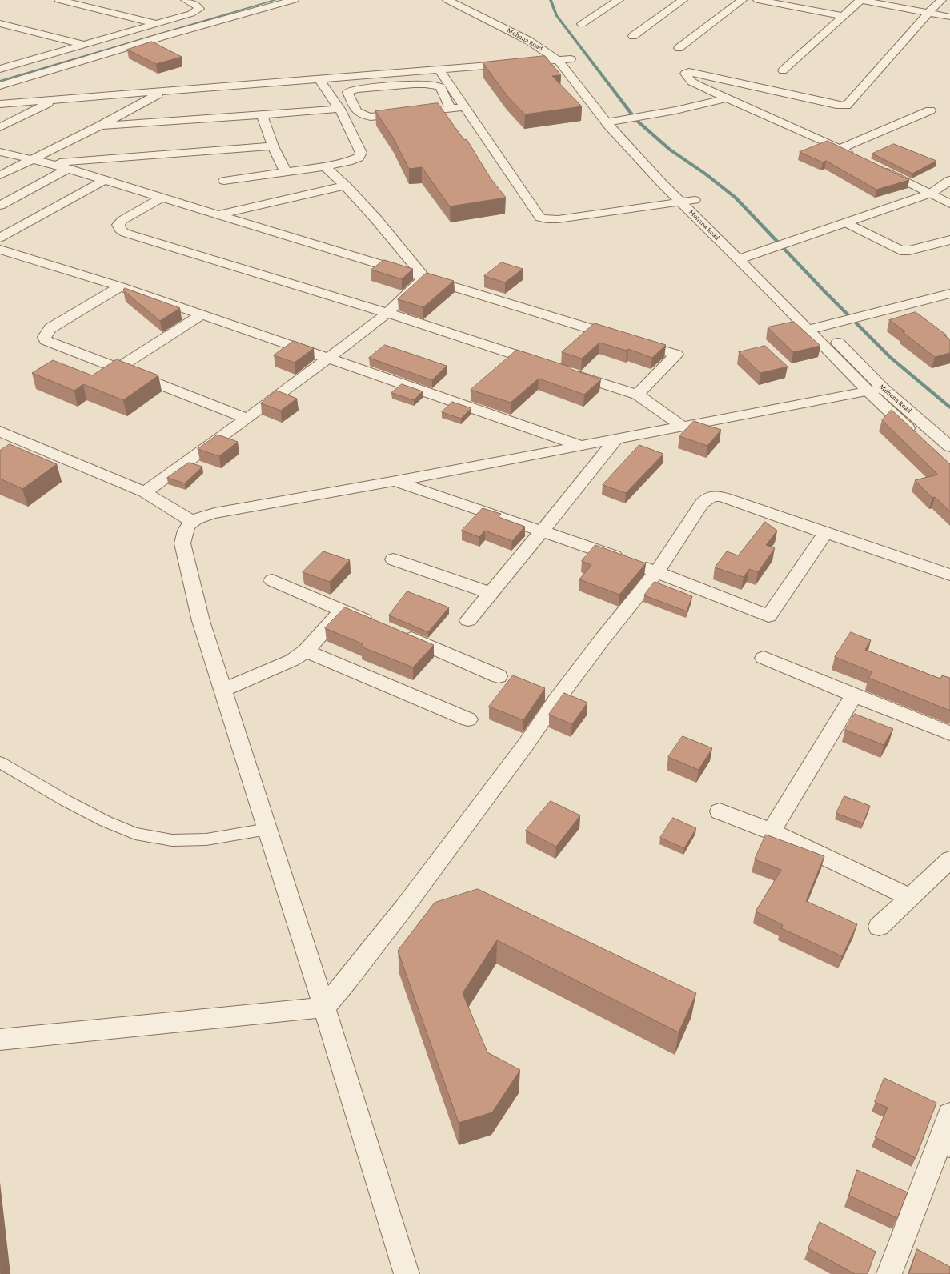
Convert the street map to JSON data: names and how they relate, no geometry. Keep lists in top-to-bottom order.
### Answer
{
  "streets": {
    "street": ["Mohana Road"]
  }
}
